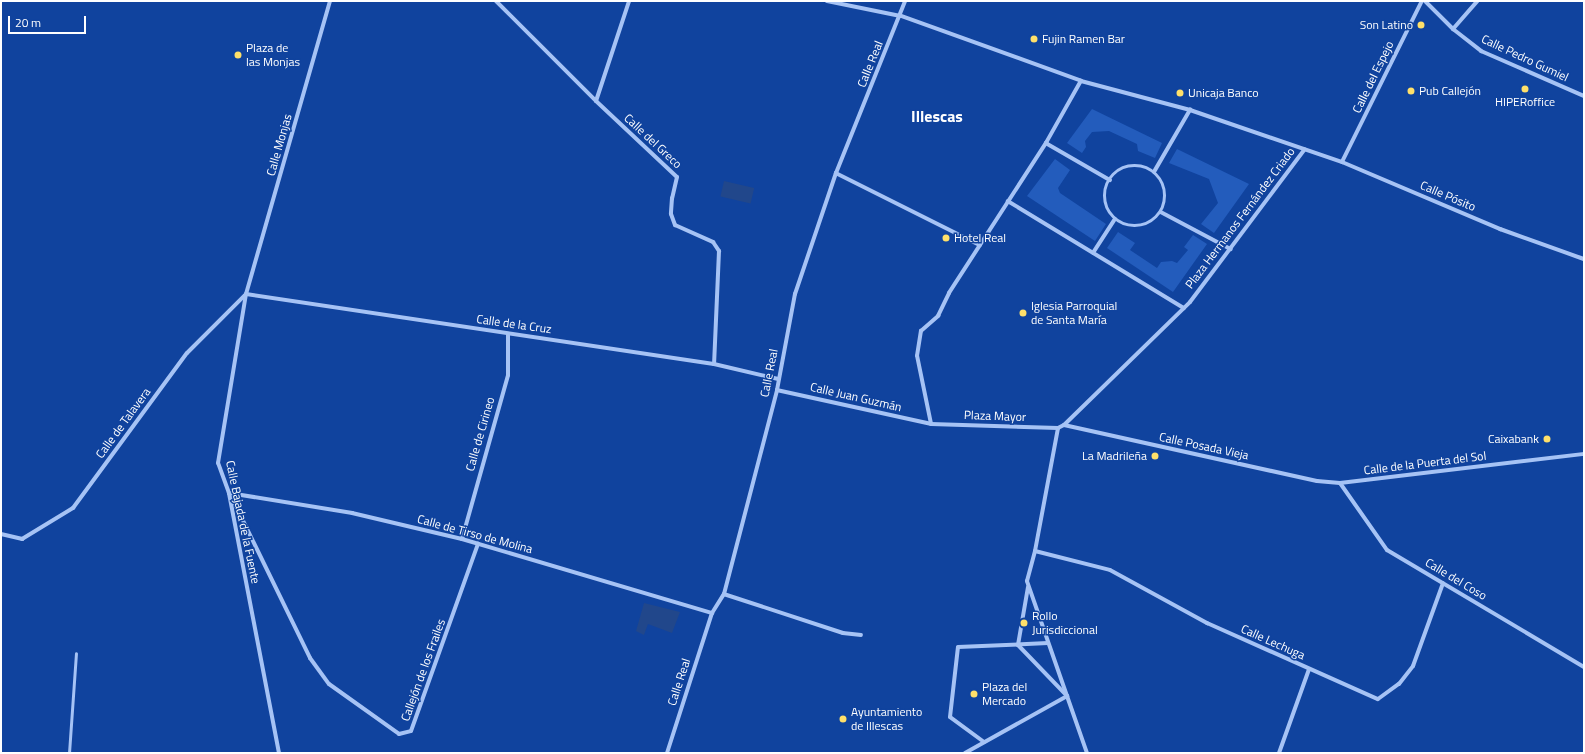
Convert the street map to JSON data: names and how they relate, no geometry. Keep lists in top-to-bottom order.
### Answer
{
  "streets": {
    "street": [
      "Calle Pedro Gumiel",
      "Calle Real",
      "Calle del Espejo",
      "Calle del Greco",
      "Calle Monjas",
      "Calle Pósito",
      "Plaza Hermanos Fernández Criado",
      "Calle de la Cruz",
      "Calle Juan Guzmán",
      "Plaza Mayor",
      "Calle de Talavera",
      "Calle de Cirineo",
      "Calle Posada Vieja",
      "Calle de la Puerta del Sol",
      "Calle Bajada de la Fuente",
      "Calle de Tirso de Molina",
      "Calle del Coso",
      "Calle Lechuga",
      "Callejón de los Frailes"
    ]
  },
  "crossings": [
    ["Calle Pedro Gumiel", "Calle del Espejo"],
    ["Calle Real", "Calle de la Cruz"],
    ["Calle Real", "Calle Juan Guzmán"],
    ["Calle Real", "Calle de Tirso de Molina"],
    ["Calle del Espejo", "Calle Pósito"],
    ["Calle del Greco", "Calle de la Cruz"],
    ["Calle Monjas", "Calle de la Cruz"],
    ["Calle Monjas", "Calle de Talavera"],
    ["Calle Monjas", "Calle Bajada de la Fuente"],
    ["Calle Pósito", "Plaza Hermanos Fernández Criado"],
    ["Plaza Hermanos Fernández Criado", "Plaza Mayor"],
    ["Plaza Hermanos Fernández Criado", "Calle Posada Vieja"],
    ["Calle de la Cruz", "Calle de Talavera"],
    ["Calle de la Cruz", "Calle de Cirineo"],
    ["Calle de la Cruz", "Calle Bajada de la Fuente"],
    ["Calle Juan Guzmán", "Plaza Mayor"],
    ["Calle de Talavera", "Calle Bajada de la Fuente"],
    ["Calle de Cirineo", "Calle de Tirso de Molina"],
    ["Calle Posada Vieja", "Calle de la Puerta del Sol"],
    ["Calle Posada Vieja", "Calle del Coso"],
    ["Calle de la Puerta del Sol", "Calle del Coso"],
    ["Calle Bajada de la Fuente", "Calle de Tirso de Molina"],
    ["Calle Bajada de la Fuente", "Callejón de los Frailes"],
    ["Calle de Tirso de Molina", "Callejón de los Frailes"],
    ["Calle del Coso", "Calle Lechuga"]
  ],
  "districts": ["Illescas"],
  "places": [
    "Son Latino",
    "Fujin Ramen Bar",
    "Plaza de las Monjas",
    "HIPERoffice",
    "Pub Callejón",
    "Unicaja Banco",
    "Hotel Real",
    "Iglesia Parroquial de Santa María",
    "Caixabank",
    "La Madrileña",
    "Rollo Jurisdiccional",
    "Plaza del Mercado",
    "Ayuntamiento de Illescas"
  ],
  "scale_bar": "20 m"
}
